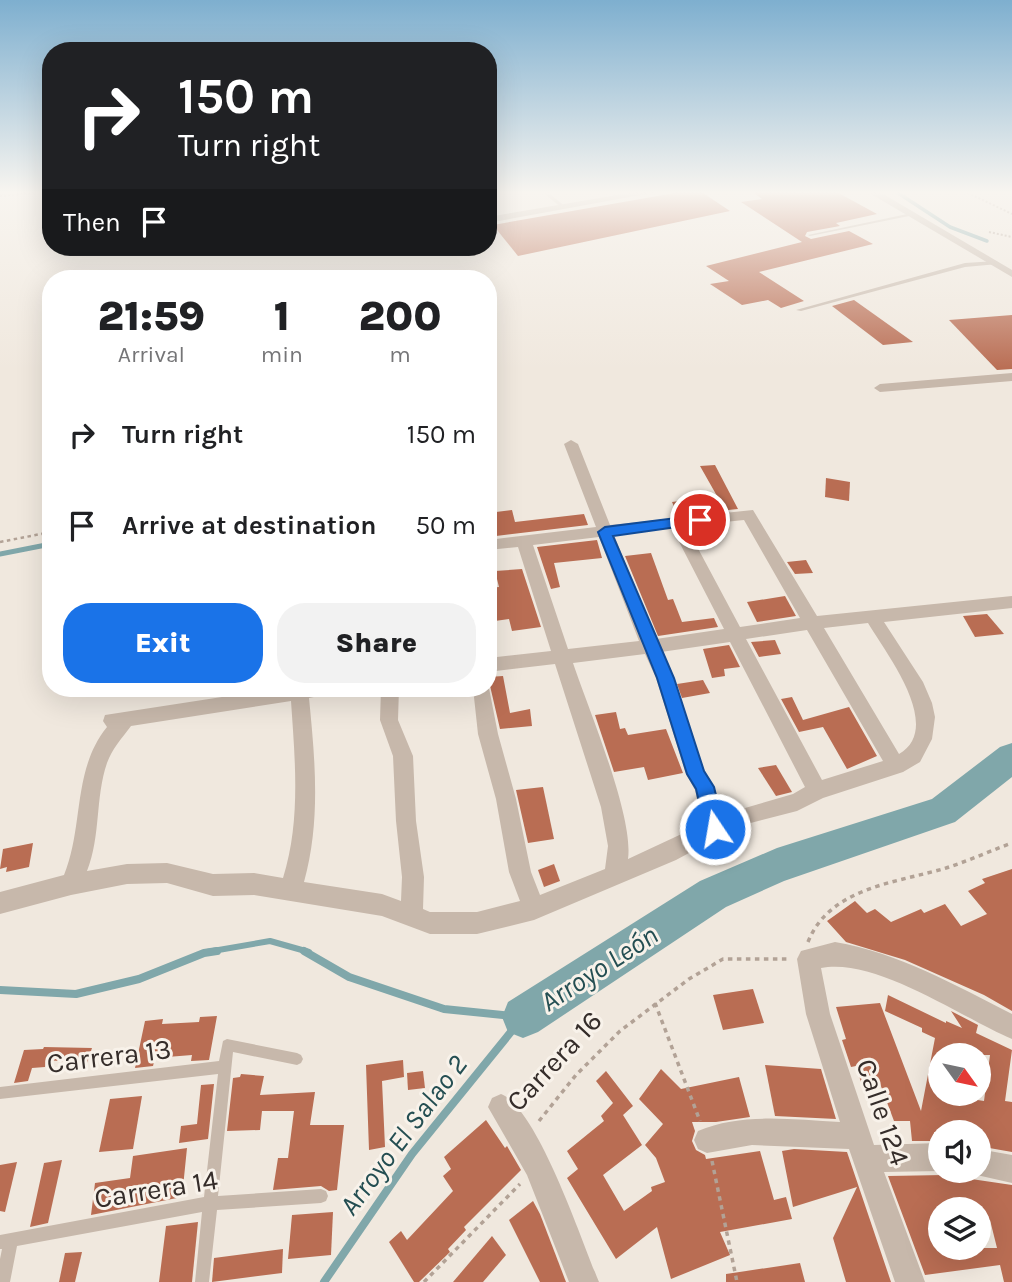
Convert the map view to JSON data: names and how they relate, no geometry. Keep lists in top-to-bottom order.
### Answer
{
  "streets": {
    "street": ["Calle 124"],
    "lane": ["Carrera 13", "Carrera 14"],
    "path": ["Carrera 16"]
  },
  "crossings": [
    ["Carrera 16", "Calle 124"]
  ],
  "water": ["Arroyo León", "Arroyo El Salao 2"],
  "north": "bottom right",
  "page": {
    "turn": ["150 m", "Turn right"],
    "then": "Then",
    "eta": [
      "21:59",
      "Arrival",
      "1",
      "min",
      "200",
      "m"
    ],
    "list": [
      {
        "name": "Turn right",
        "value": "150 m"
      },
      {
        "name": "Arrive at destination",
        "value": "50 m"
      }
    ],
    "buttons": ["Exit", "Share"]
  }
}
